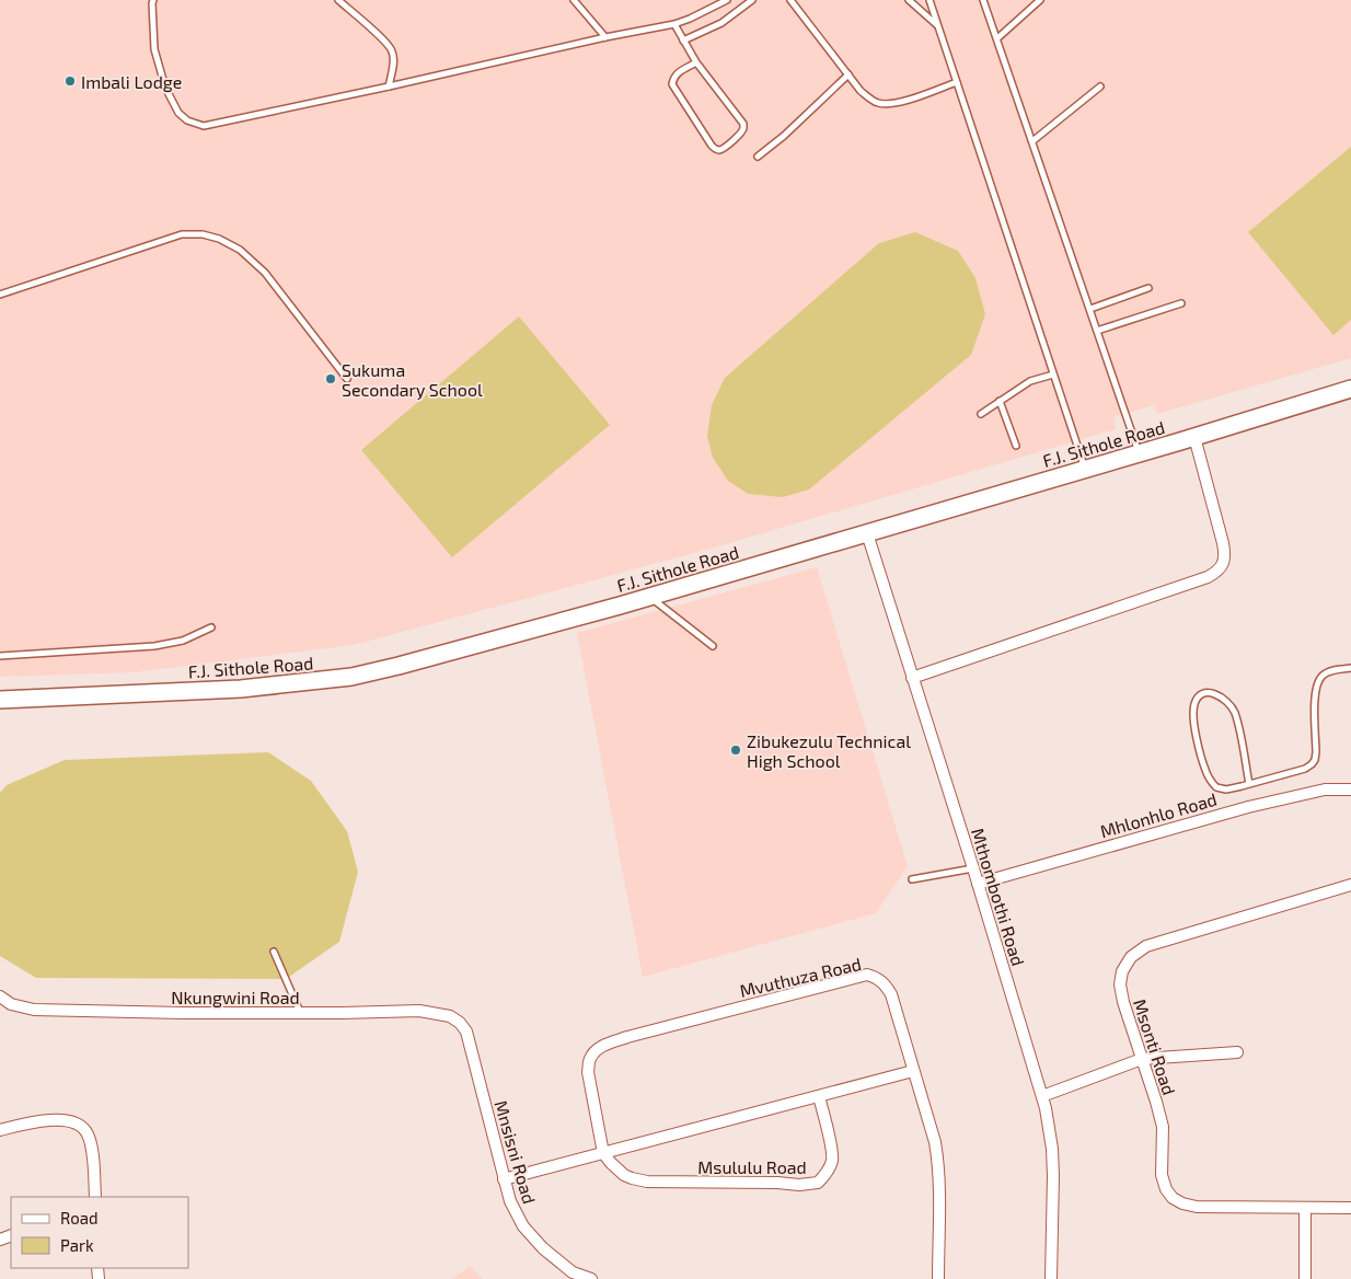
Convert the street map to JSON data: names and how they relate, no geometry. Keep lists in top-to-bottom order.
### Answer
{
  "streets": {
    "street": [
      "F.J. Sithole Road",
      "Mhlonhlo Road",
      "Mthombothi Road",
      "Mvuthuza Road",
      "Nkungwini Road",
      "Msonti Road",
      "Mnsisni Road",
      "Msululu Road"
    ]
  },
  "crossings": [
    ["F.J. Sithole Road", "Mthombothi Road"],
    ["Mhlonhlo Road", "Mthombothi Road"],
    ["Mvuthuza Road", "Msululu Road"],
    ["Nkungwini Road", "Mnsisni Road"]
  ],
  "places": ["Imbali Lodge", "Sukuma Secondary School", "Zibukezulu Technical High School"],
  "legend": ["Road", "Park"]
}
